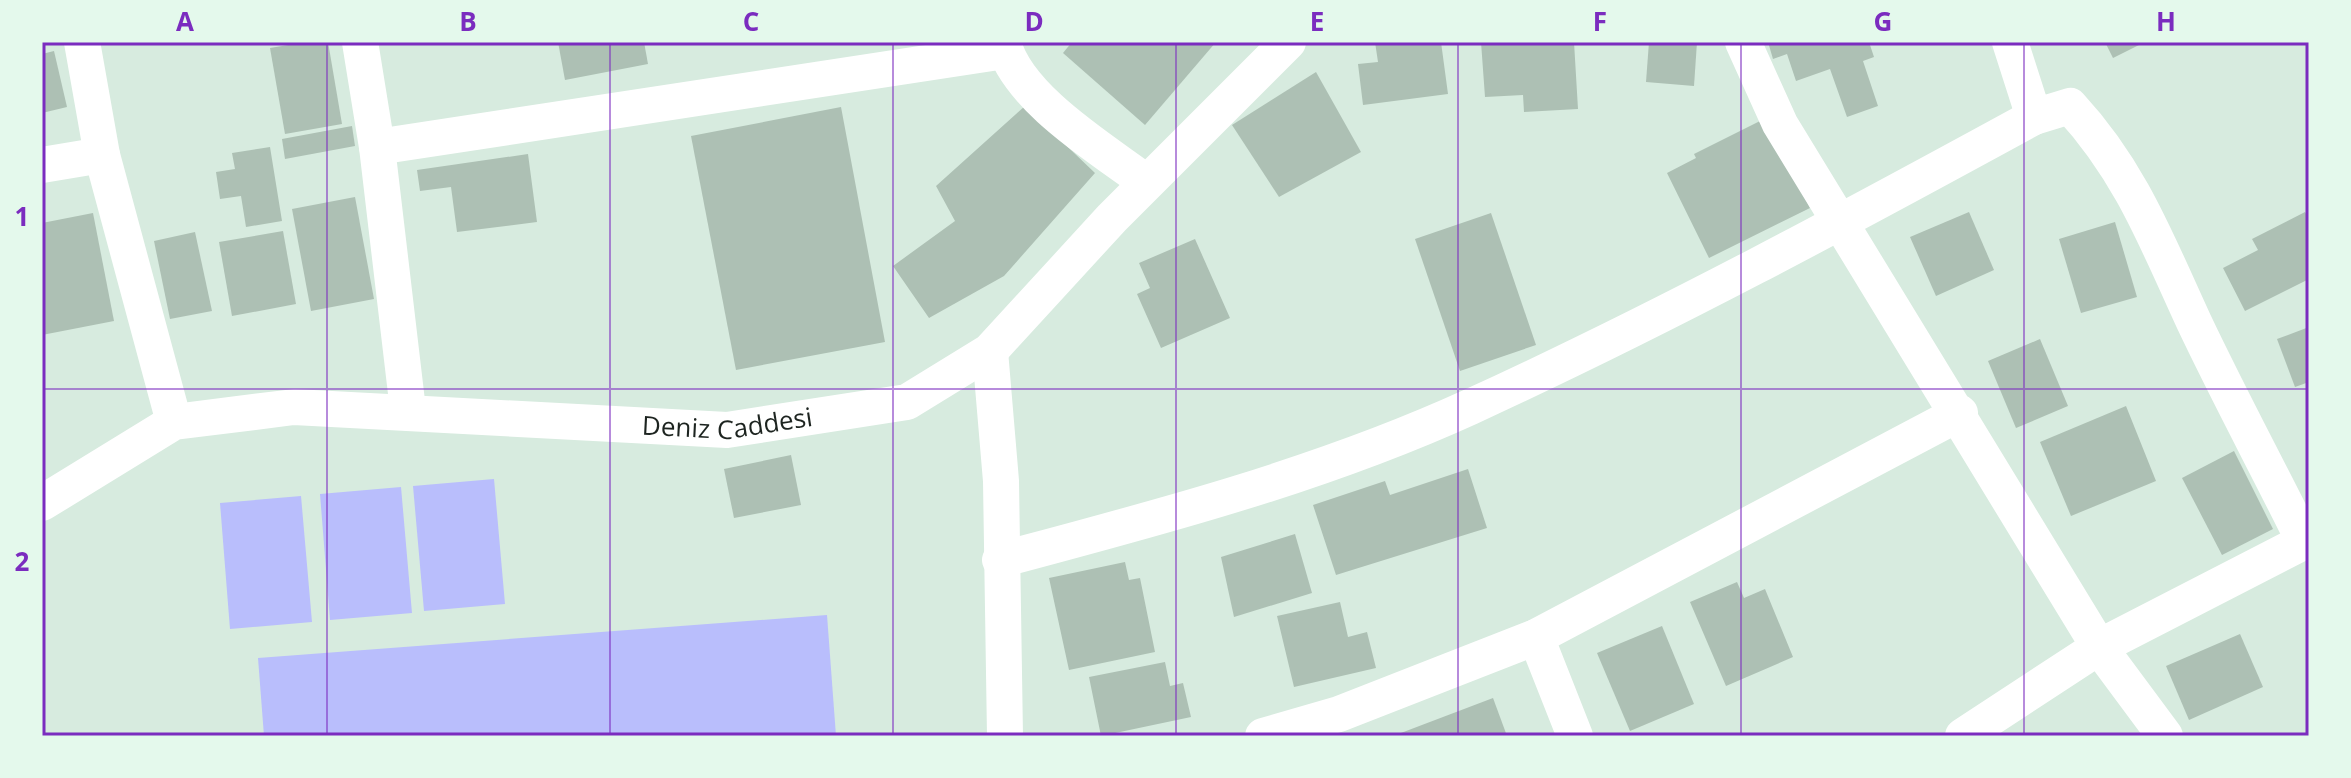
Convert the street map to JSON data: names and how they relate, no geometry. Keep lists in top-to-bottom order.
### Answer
{
  "streets": {
    "street": ["Deniz Caddesi"]
  },
  "grid": {
    "columns": [
      "A",
      "B",
      "C",
      "D",
      "E",
      "F",
      "G",
      "H"
    ],
    "rows": ["1", "2"]
  }
}
